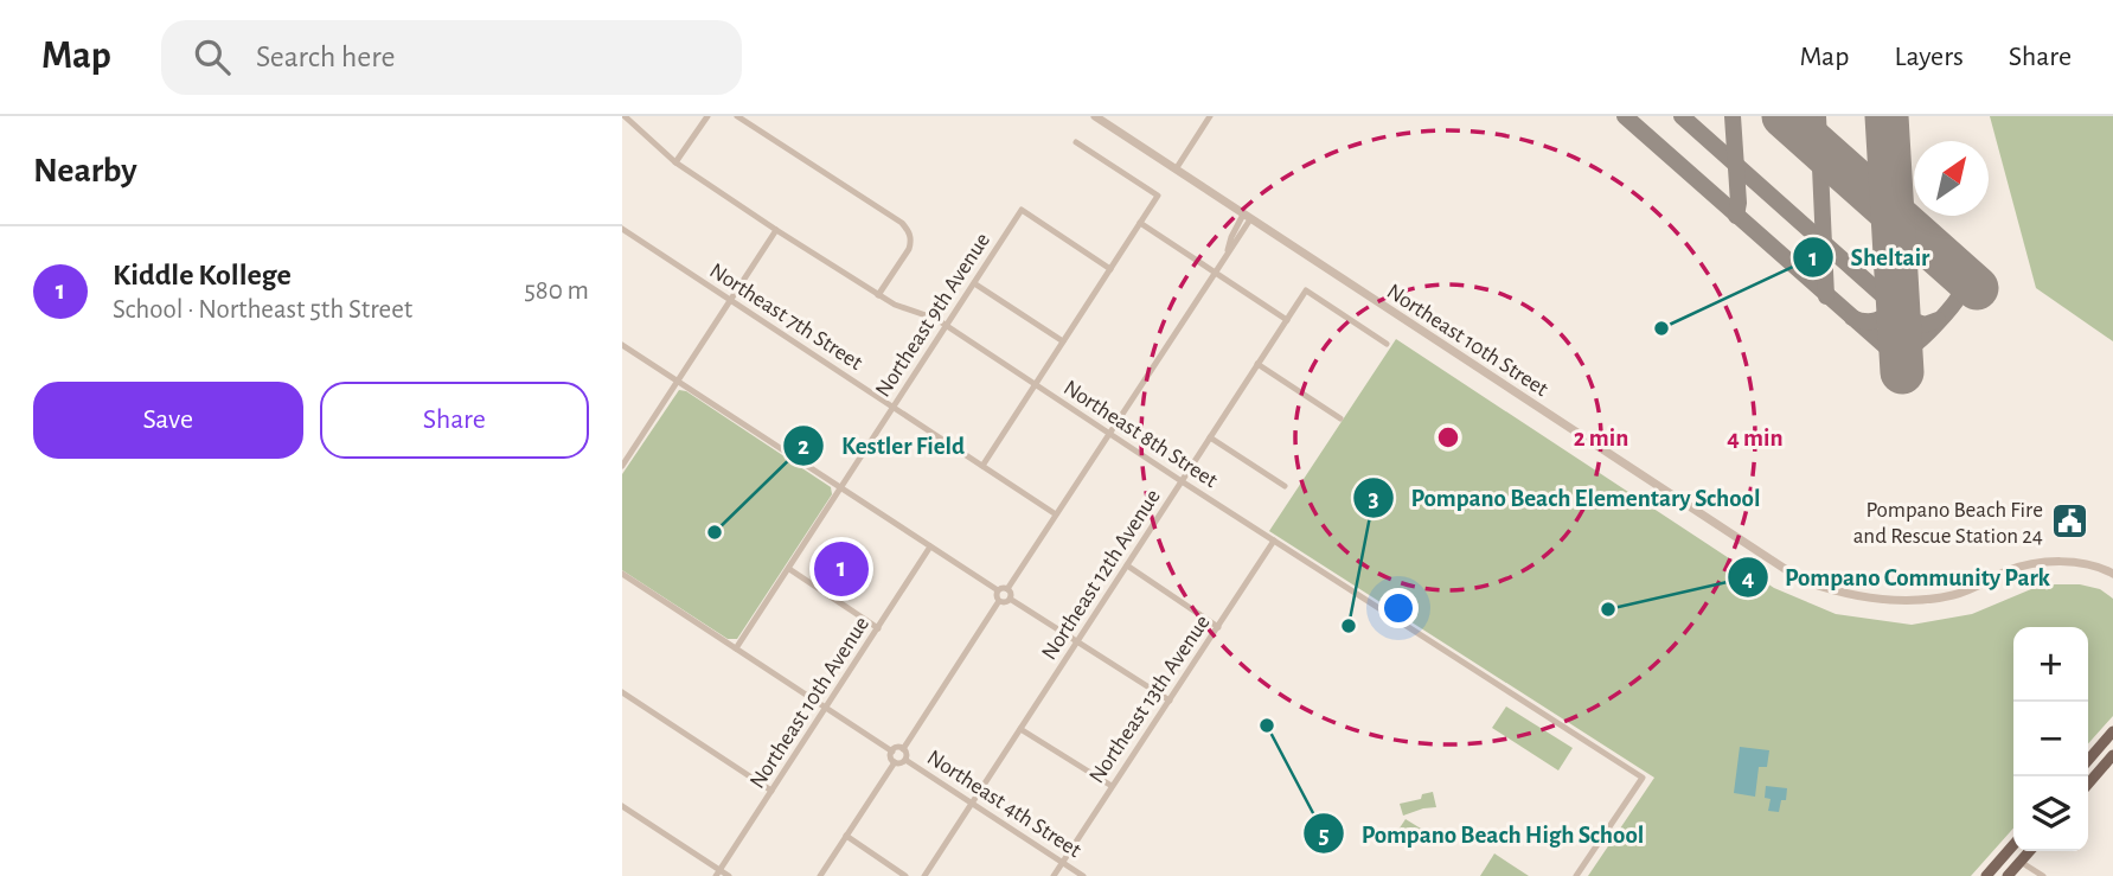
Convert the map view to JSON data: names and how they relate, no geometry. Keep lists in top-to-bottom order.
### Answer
{
  "streets": {
    "street": [
      "Northeast 9th Avenue",
      "Northeast 7th Street",
      "Northeast 10th Street",
      "Northeast 8th Street",
      "Northeast 12th Avenue",
      "Northeast 13th Avenue",
      "Northeast 10th Avenue",
      "Northeast 4th Street"
    ]
  },
  "crossings": [
    ["Northeast 9th Avenue", "Northeast 7th Street"],
    ["Northeast 9th Avenue", "Northeast 8th Street"],
    ["Northeast 9th Avenue", "Northeast 4th Street"],
    ["Northeast 8th Street", "Northeast 12th Avenue"],
    ["Northeast 8th Street", "Northeast 13th Avenue"],
    ["Northeast 12th Avenue", "Northeast 4th Street"],
    ["Northeast 13th Avenue", "Northeast 4th Street"],
    ["Northeast 10th Avenue", "Northeast 4th Street"]
  ],
  "places": {
    "other": [
      "Sheltair",
      "Kestler Field",
      "Pompano Community Park",
      "Pompano Beach Elementary School",
      "Pompano Beach High School"
    ],
    "public building": ["Pompano Beach Fire and Rescue Station 24"]
  },
  "north": "top right",
  "page": {
    "header": "Map",
    "search": "Search here",
    "nav": ["Map", "Layers", "Share"],
    "heading": "Nearby",
    "list": [
      {
        "mark": "1",
        "name": "Kiddle Kollege",
        "note": "School · Northeast 5th Street",
        "value": "580 m"
      }
    ],
    "buttons": ["Save", "Share"],
    "pins": "1",
    "map_buttons": ["+", "−"]
  },
  "rings": ["2 min", "4 min"]
}
